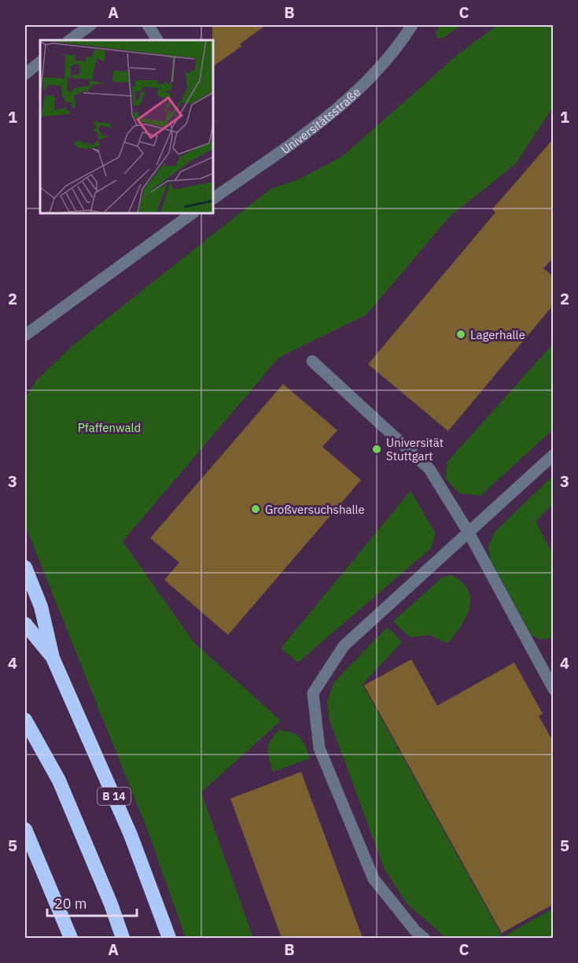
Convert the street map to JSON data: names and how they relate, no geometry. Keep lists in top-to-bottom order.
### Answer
{
  "streets": {
    "highway": ["B 14"],
    "street": ["Universitätsstraße"]
  },
  "parks": ["Pfaffenwald"],
  "places": ["Lagerhalle", "Universität Stuttgart", "Großversuchshalle"],
  "scale_bar": "20 m",
  "grid": {
    "columns": ["A", "B", "C"],
    "rows": [
      "1",
      "2",
      "3",
      "4",
      "5"
    ]
  }
}
